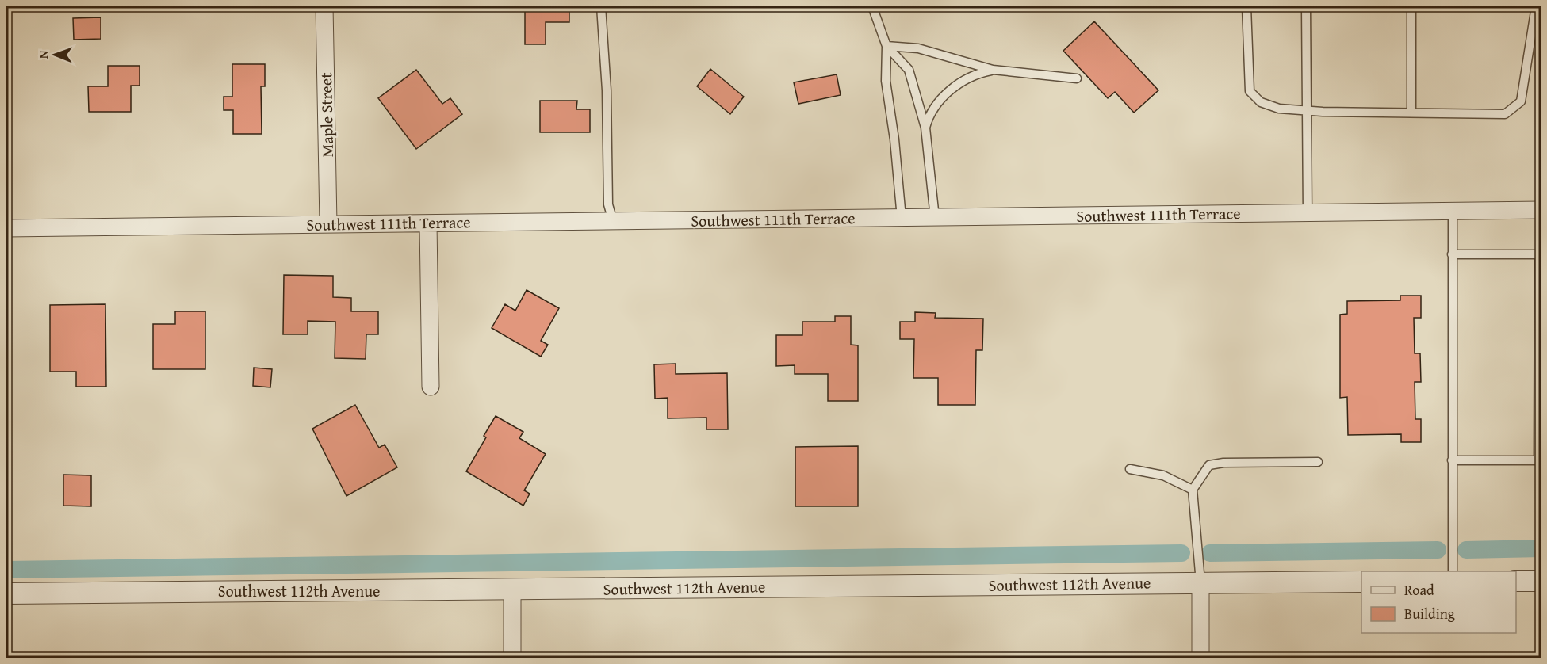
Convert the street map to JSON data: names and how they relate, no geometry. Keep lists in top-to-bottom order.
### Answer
{
  "streets": {
    "street": ["Maple Street", "Southwest 111th Terrace", "Southwest 112th Avenue"]
  },
  "crossings": [
    ["Maple Street", "Southwest 111th Terrace"]
  ],
  "legend": ["Road", "Building"],
  "north": "left"
}
